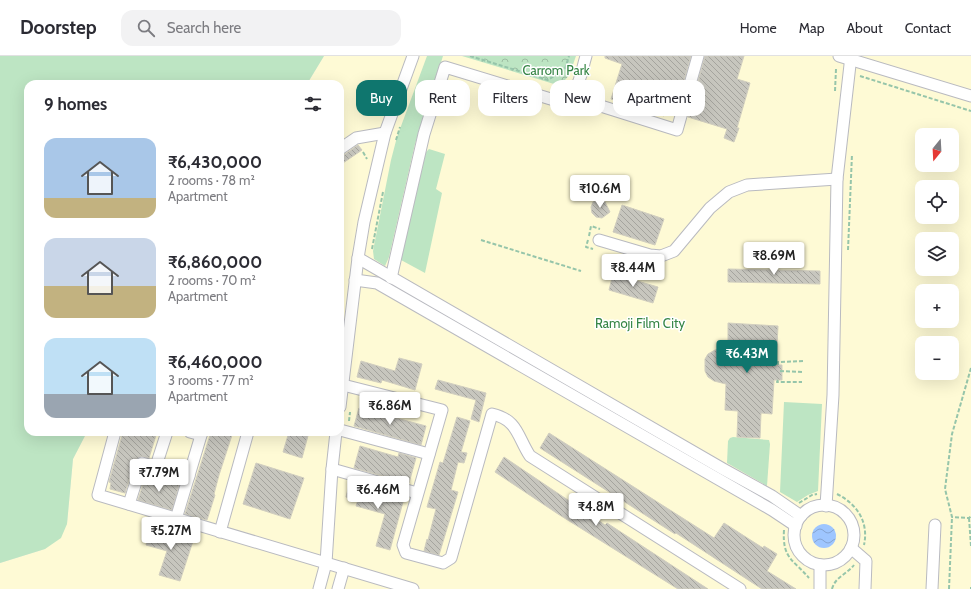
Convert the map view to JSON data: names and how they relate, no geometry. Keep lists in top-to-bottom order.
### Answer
{
  "parks": ["Carrom Park", "Ramoji Film City"],
  "north": "bottom",
  "page": {
    "header": "Doorstep",
    "search": "Search here",
    "nav": [
      "Home",
      "Map",
      "About",
      "Contact"
    ],
    "chip": [
      "Buy",
      "Rent",
      "Filters",
      "New",
      "Apartment"
    ],
    "heading": "9 homes",
    "map_buttons": ["+", "−"],
    "list": [
      {
        "name": "₹6,430,000",
        "note": "2 rooms · 78 m² · Apartment"
      },
      {
        "name": "₹6,860,000",
        "note": "2 rooms · 70 m² · Apartment"
      },
      {
        "name": "₹6,460,000",
        "note": "3 rooms · 77 m² · Apartment"
      }
    ],
    "price": [
      "₹10.6M",
      "₹8.69M",
      "₹8.44M",
      "₹6.43M",
      "₹6.86M",
      "₹7.79M",
      "₹6.46M",
      "₹4.8M",
      "₹5.27M"
    ]
  }
}
